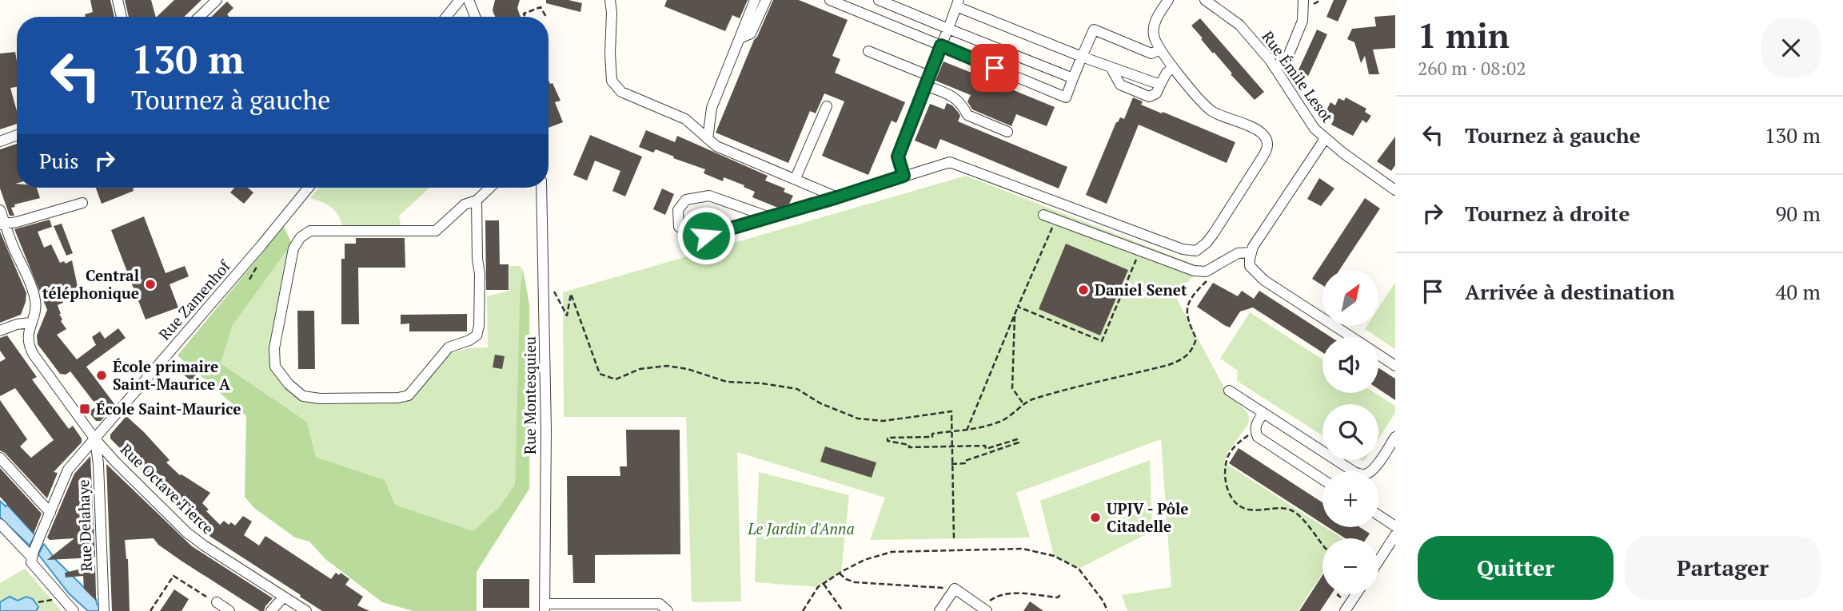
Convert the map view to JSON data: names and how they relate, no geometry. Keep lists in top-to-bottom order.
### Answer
{
  "streets": {
    "street": [
      "Rue Émile Lesot",
      "Rue Zamenhof",
      "Rue Montesquieu",
      "Rue Octave Tierce",
      "Rue Delahaye"
    ]
  },
  "crossings": [
    ["Rue Zamenhof", "Rue Octave Tierce"],
    ["Rue Zamenhof", "Rue Delahaye"],
    ["Rue Octave Tierce", "Rue Delahaye"]
  ],
  "parks": ["Le Jardin d'Anna"],
  "places": {
    "other": [
      "Central téléphonique",
      "Daniel Senet",
      "École primaire Saint-Maurice A",
      "UPJV - Pôle Citadelle"
    ],
    "transit": ["École Saint-Maurice"]
  },
  "north": "top right",
  "page": {
    "heading": ["1 min", "260 m · 08:02"],
    "turn": ["130 m", "Tournez à gauche"],
    "list": [
      {
        "name": "Tournez à gauche",
        "value": "130 m"
      },
      {
        "name": "Tournez à droite",
        "value": "90 m"
      },
      {
        "name": "Arrivée à destination",
        "value": "40 m"
      }
    ],
    "then": "Puis",
    "map_buttons": ["+", "−"],
    "buttons": ["Quitter", "Partager"]
  }
}
